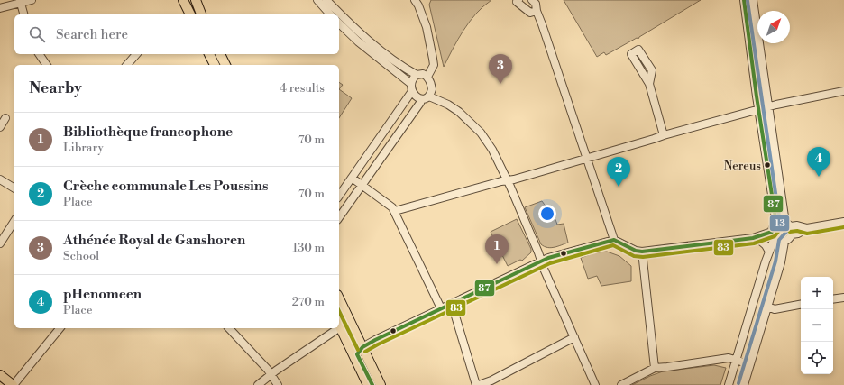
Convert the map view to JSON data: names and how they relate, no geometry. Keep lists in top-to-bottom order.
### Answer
{
  "places": ["Nereus"],
  "lines": ["transit line 87", "transit line 13", "transit line 83"],
  "north": "top right",
  "page": {
    "search": "Search here",
    "pins": [
      "3",
      "4",
      "2",
      "1"
    ],
    "heading": ["Nearby", "4 results"],
    "list": [
      {
        "mark": "1",
        "name": "Bibliothèque francophone",
        "note": "Library",
        "value": "70 m"
      },
      {
        "mark": "2",
        "name": "Crèche communale Les Poussins",
        "note": "Place",
        "value": "70 m"
      },
      {
        "mark": "3",
        "name": "Athénée Royal de Ganshoren",
        "note": "School",
        "value": "130 m"
      },
      {
        "mark": "4",
        "name": "pHenomeen",
        "note": "Place",
        "value": "270 m"
      }
    ],
    "map_buttons": ["+", "−"]
  }
}
